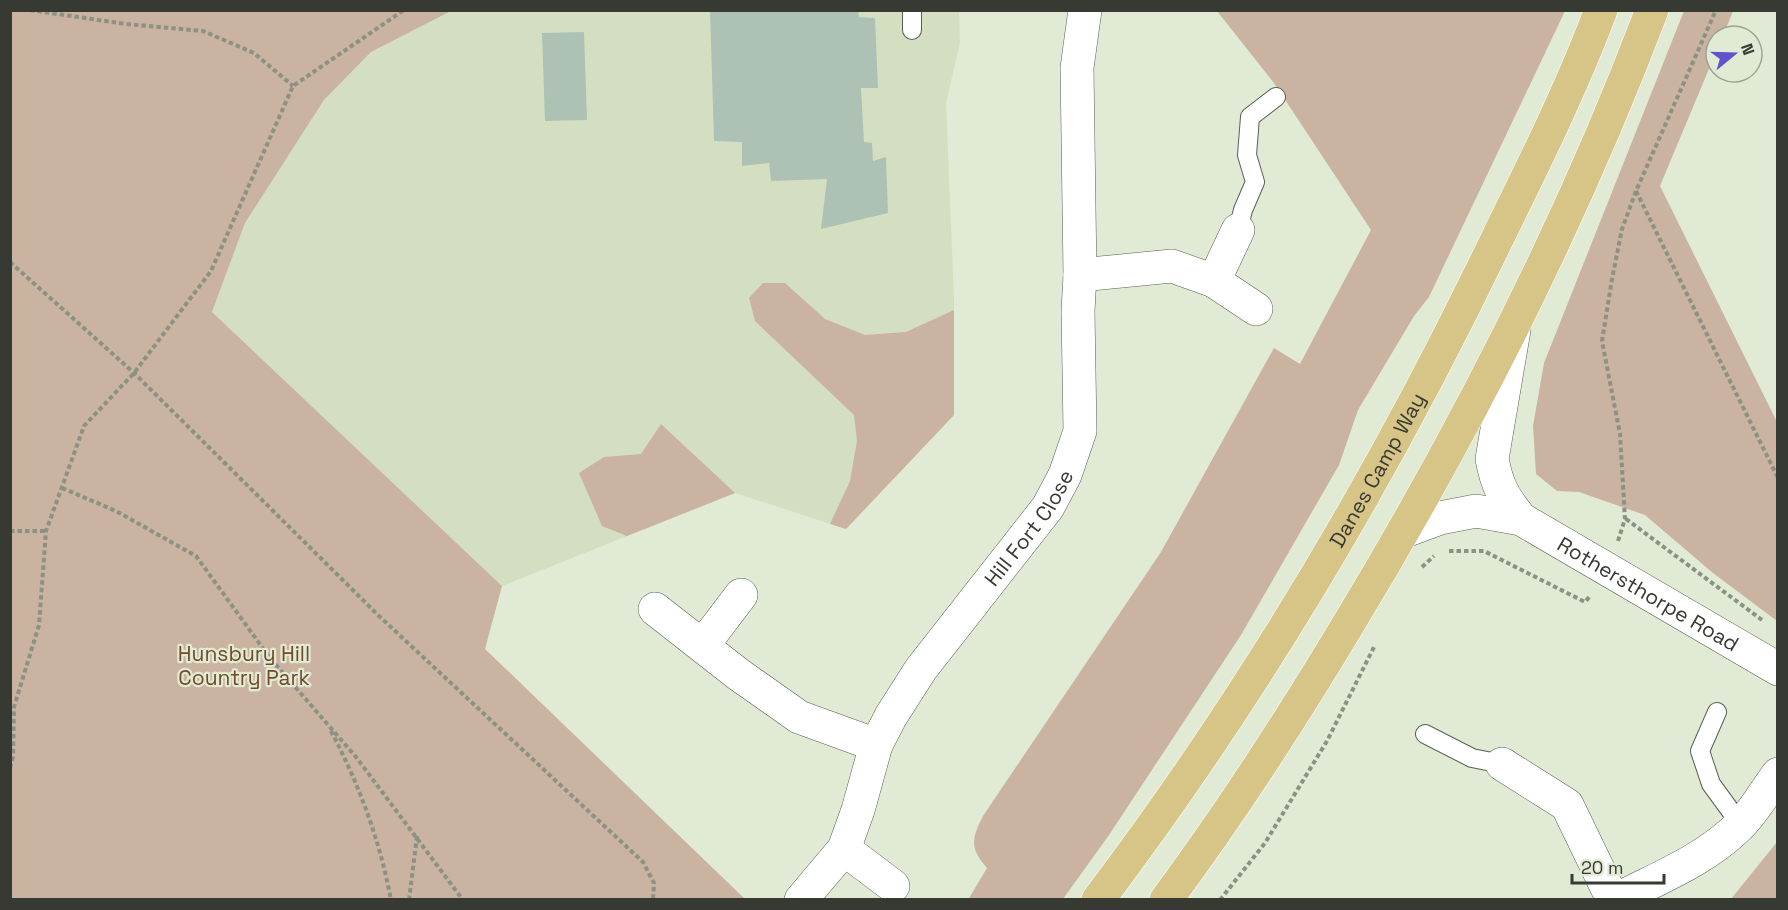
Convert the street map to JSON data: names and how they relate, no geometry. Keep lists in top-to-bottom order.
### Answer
{
  "streets": {
    "highway": ["Danes Camp Way"],
    "street": ["Hill Fort Close", "Rothersthorpe Road"]
  },
  "parks": ["Hunsbury Hill Country Park"],
  "scale_bar": "20 m",
  "north": "right"
}
